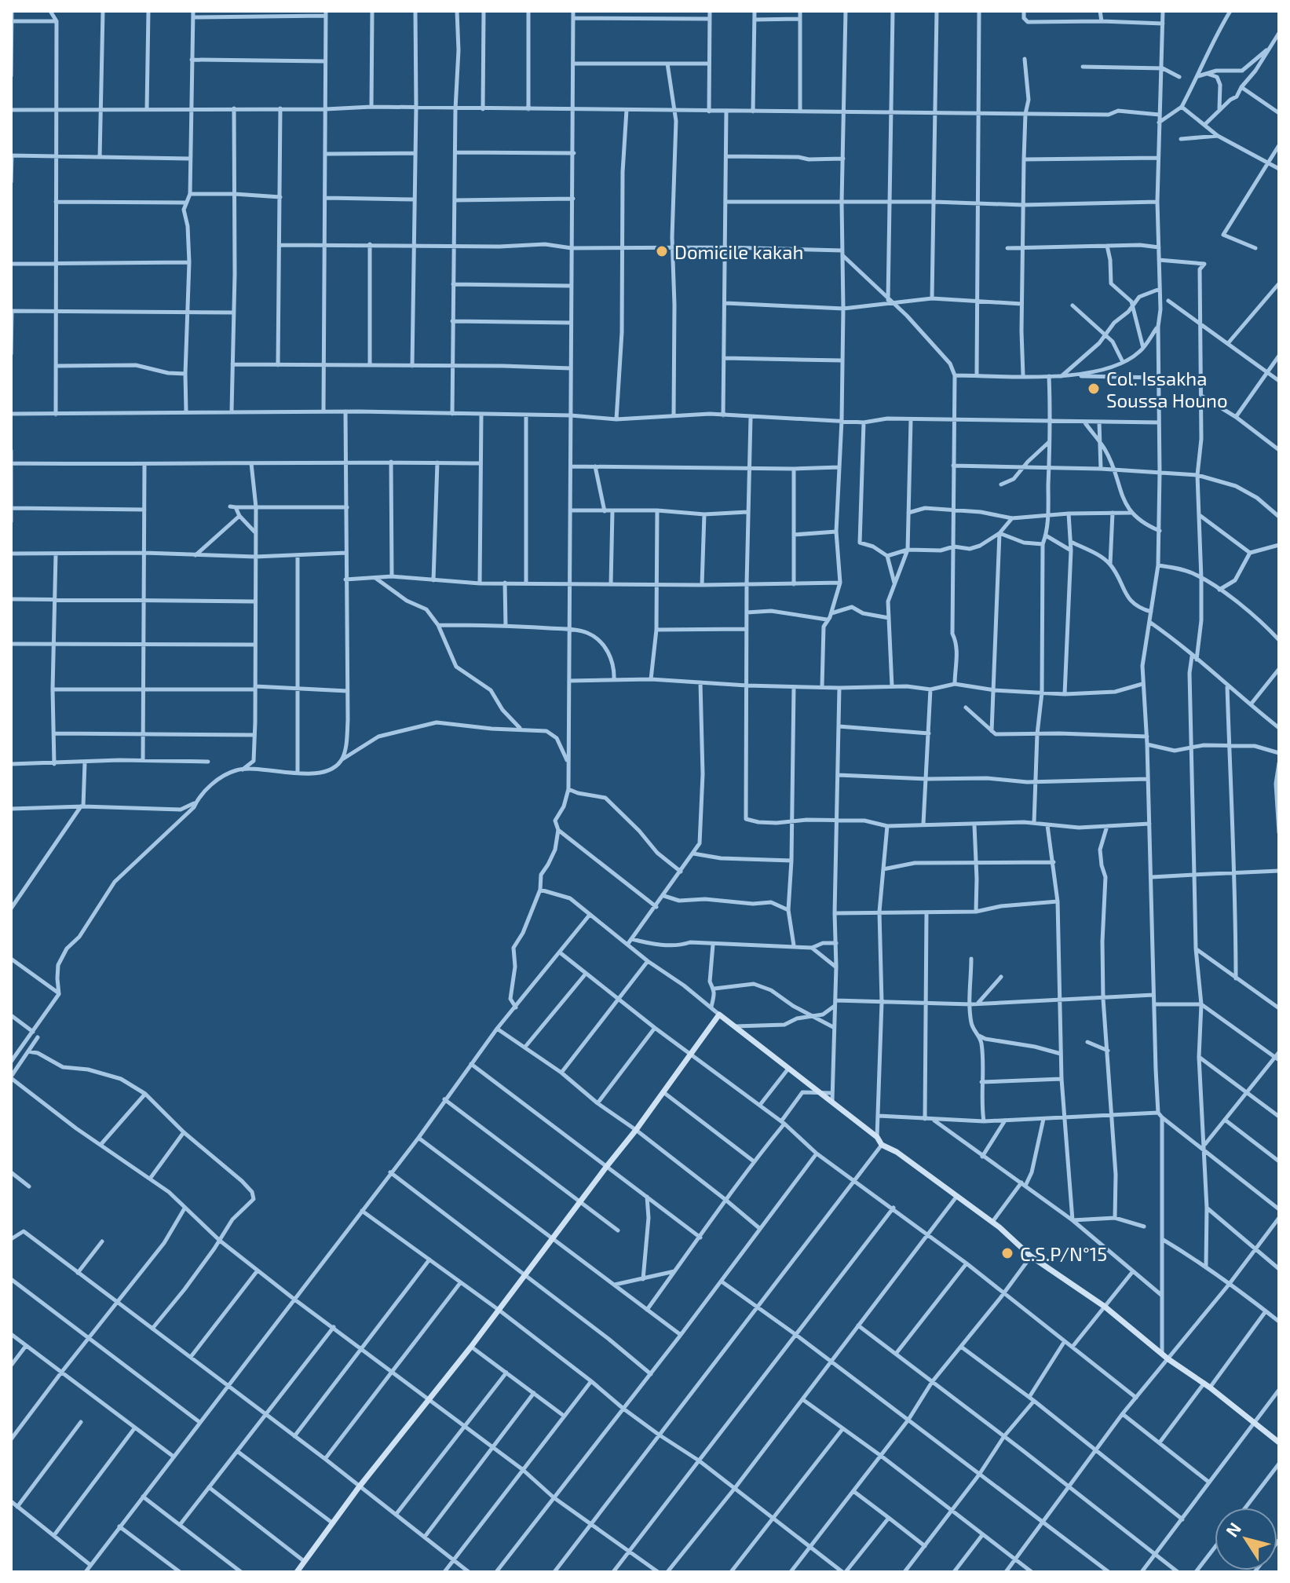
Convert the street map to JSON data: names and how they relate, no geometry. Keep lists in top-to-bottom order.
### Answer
{
  "places": ["Domicile kakah", "Col. Issakha Soussa Houno", "C.S.P/N°15"],
  "north": "top left"
}
